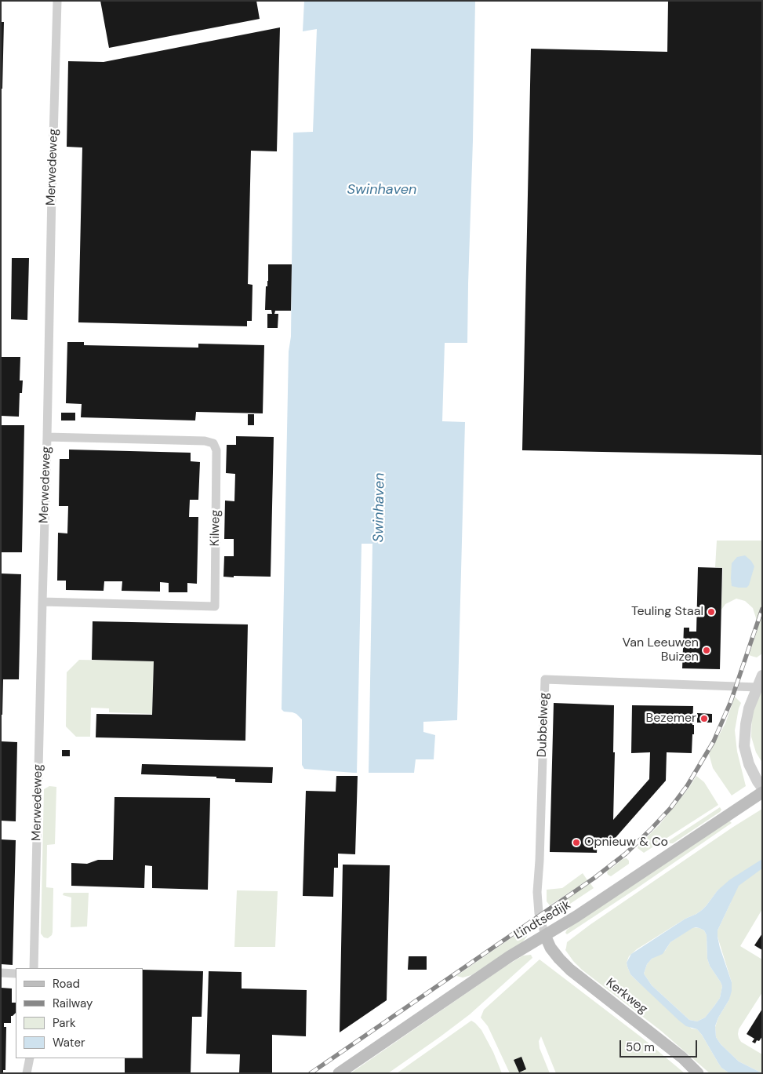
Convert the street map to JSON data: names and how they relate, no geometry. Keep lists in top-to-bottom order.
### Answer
{
  "streets": {
    "main road": ["Lindtsedijk", "Kerkweg"],
    "street": ["Merwedeweg", "Kilweg", "Dubbelweg"]
  },
  "crossings": [
    ["Merwedeweg", "Kilweg"],
    ["Dubbelweg", "Lindtsedijk"],
    ["Dubbelweg", "Kerkweg"],
    ["Lindtsedijk", "Kerkweg"]
  ],
  "water": ["Swinhaven"],
  "places": [
    "Teuling Staal",
    "Van Leeuwen Buizen",
    "Bezemer",
    "Opnieuw & Co"
  ],
  "legend": [
    "Road",
    "Railway",
    "Park",
    "Water"
  ],
  "scale_bar": "50 m"
}
